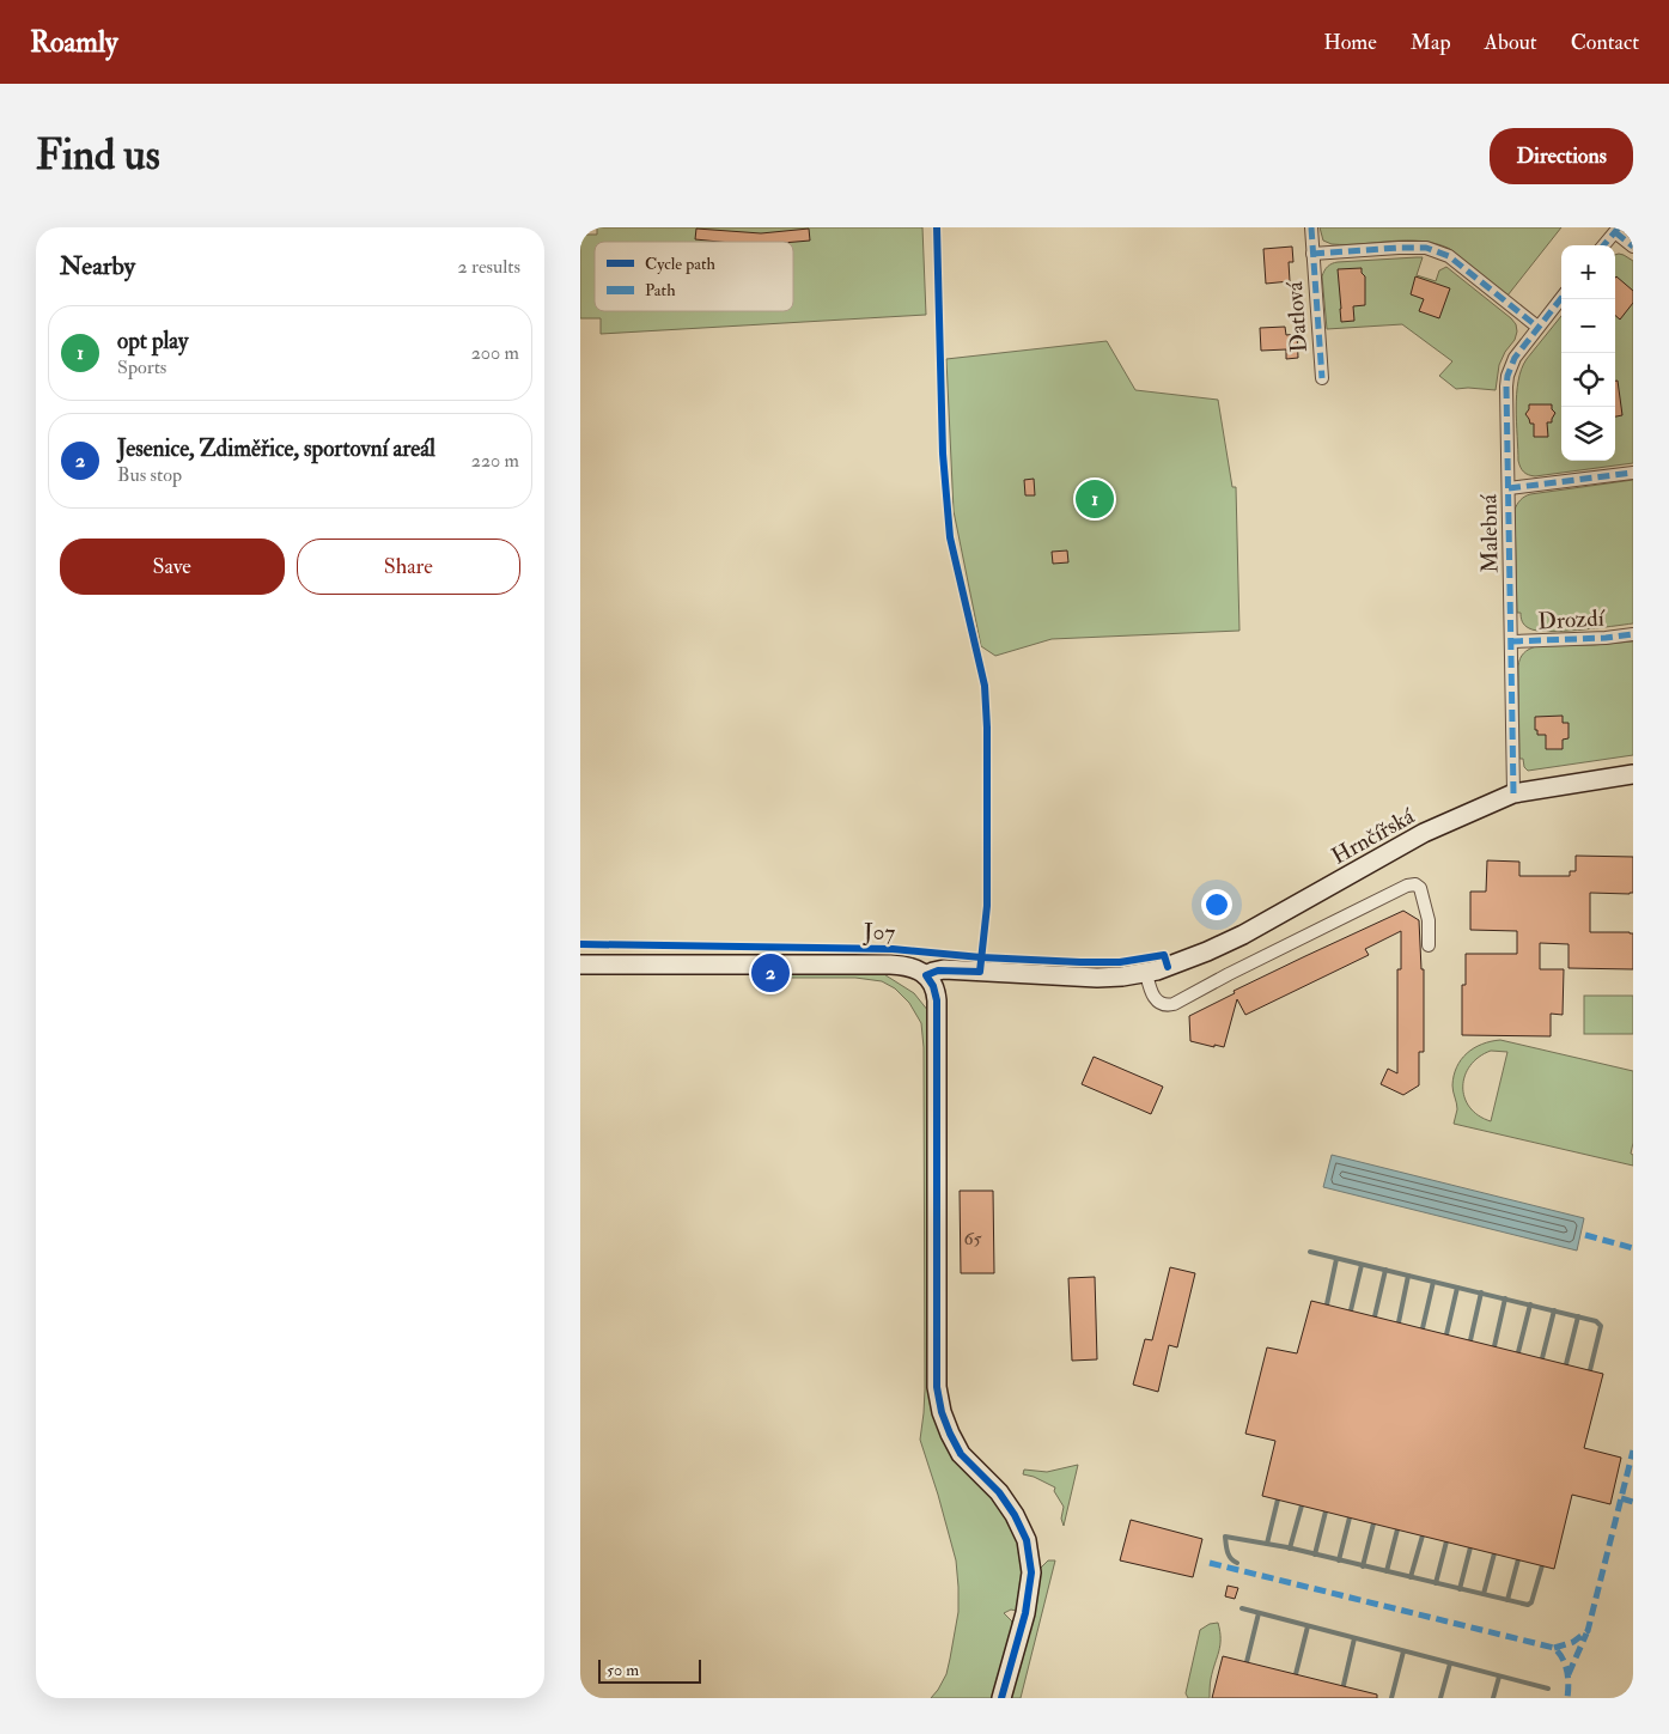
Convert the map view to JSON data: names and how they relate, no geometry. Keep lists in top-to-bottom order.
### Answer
{
  "streets": {
    "street": [
      "Datlová",
      "Malebná",
      "Drozdí",
      "Hrnčířská"
    ],
    "cycle path": ["J07"]
  },
  "crossings": [
    ["Datlová", "Malebná"],
    ["Malebná", "Drozdí"],
    ["Malebná", "Hrnčířská"]
  ],
  "house_numbers": ["65"],
  "legend": ["Cycle path", "Path"],
  "scale_bar": "50 m",
  "page": {
    "header": "Roamly",
    "nav": [
      "Home",
      "Map",
      "About",
      "Contact"
    ],
    "buttons": [
      "Directions",
      ["Save", "Share"]
    ],
    "title": "Find us",
    "heading": ["Nearby", "2 results"],
    "map_buttons": ["+", "−"],
    "list": [
      {
        "mark": "1",
        "name": "opt play",
        "note": "Sports",
        "value": "200 m"
      },
      {
        "mark": "2",
        "name": "Jesenice, Zdiměřice, sportovní areál",
        "note": "Bus stop",
        "value": "220 m"
      }
    ],
    "pins": ["1", "2"],
    "scale": "50 m"
  }
}
